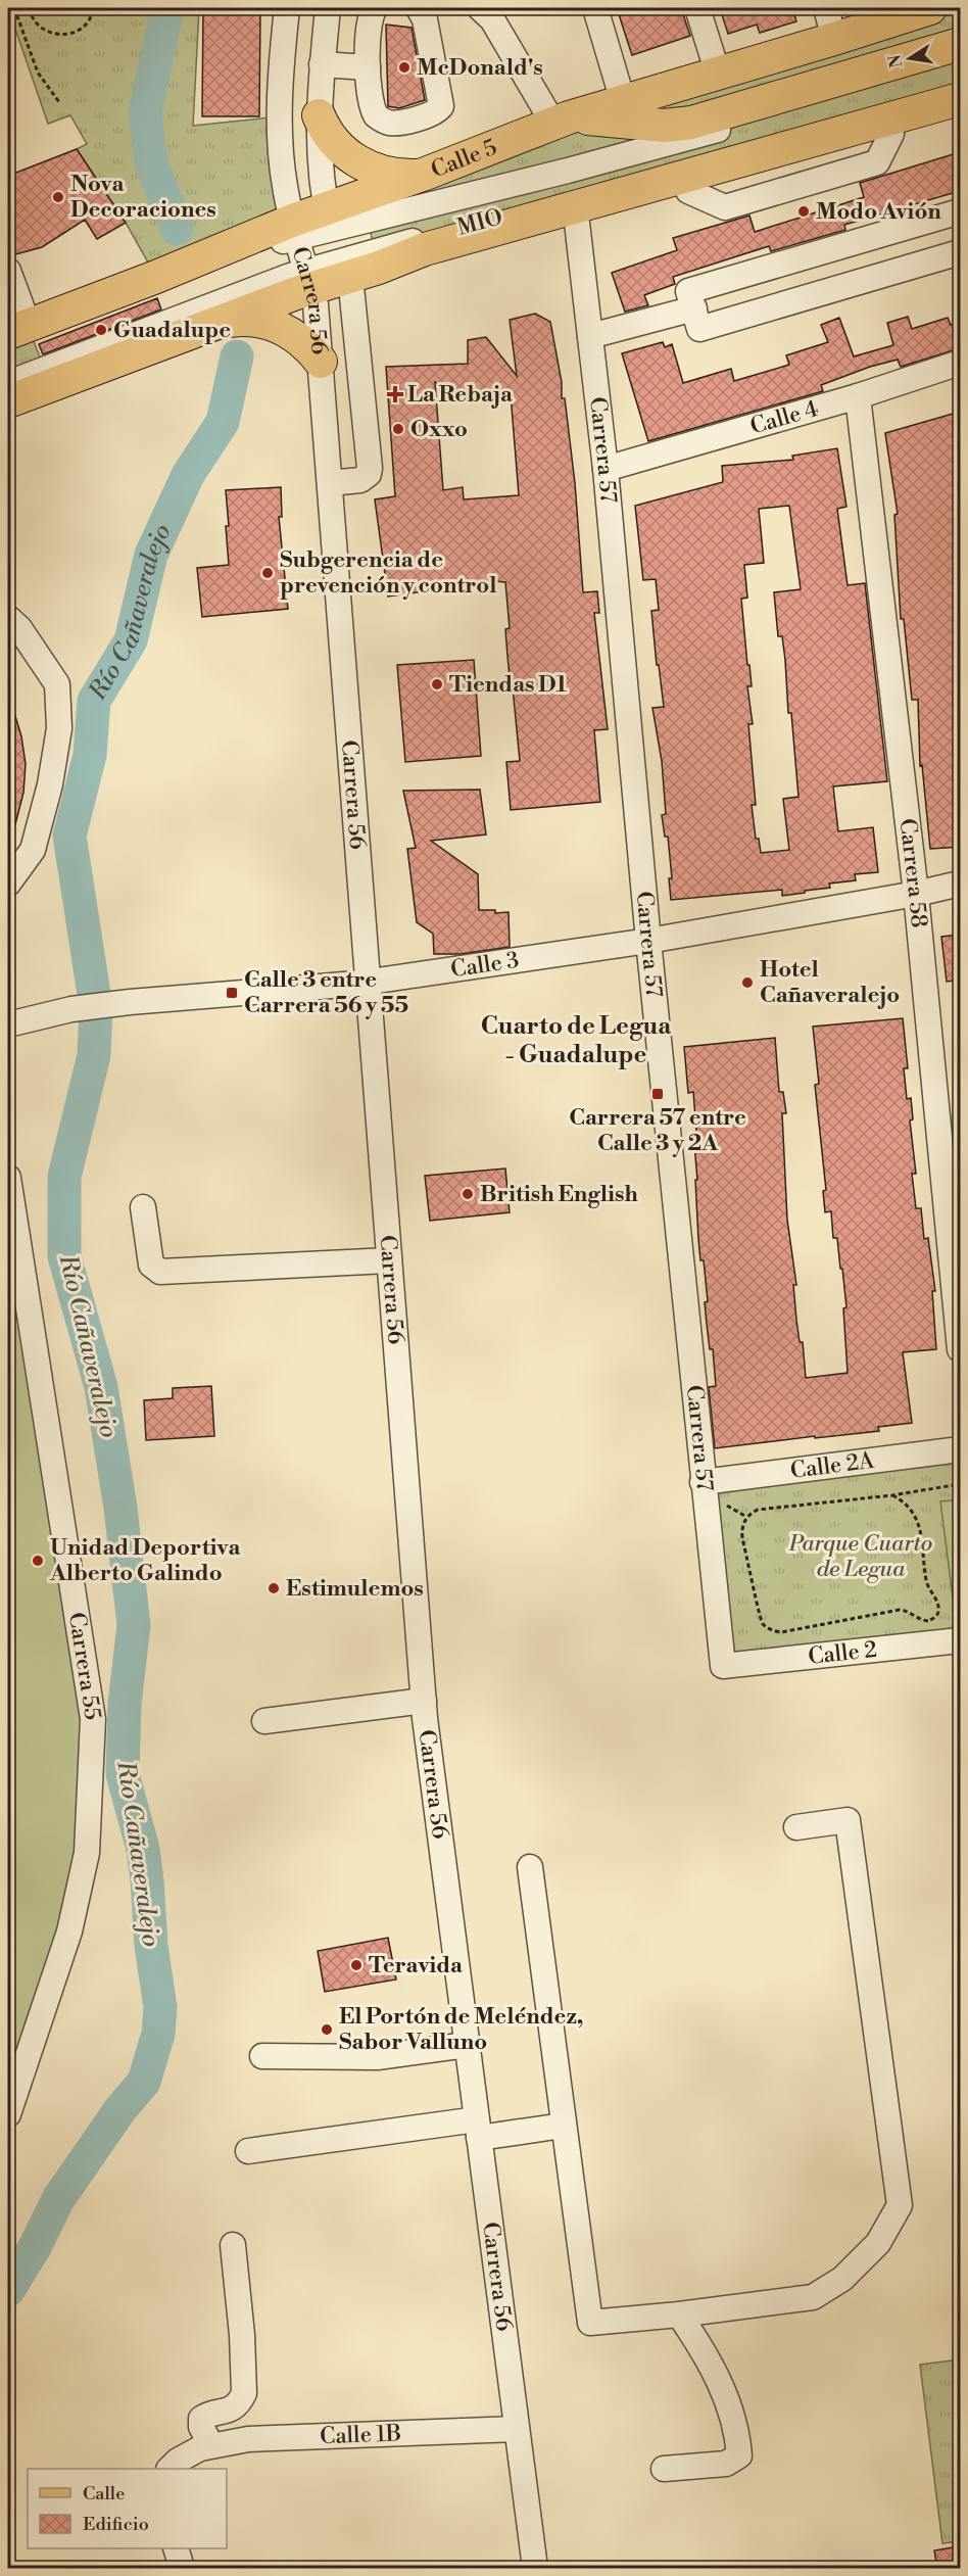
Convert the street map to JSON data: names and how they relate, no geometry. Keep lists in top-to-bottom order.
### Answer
{
  "streets": {
    "main road": ["Calle 5"],
    "street": [
      "MIO",
      "Carrera 56",
      "Calle 4",
      "Carrera 57",
      "Carrera 58",
      "Calle 3",
      "Calle 2A",
      "Calle 2",
      "Carrera 55",
      "Calle 1B"
    ]
  },
  "crossings": [
    ["Calle 5", "MIO"],
    ["Calle 5", "Carrera 56"],
    ["MIO", "Carrera 56"],
    ["Carrera 56", "Calle 3"],
    ["Carrera 56", "Calle 1B"],
    ["Calle 4", "Carrera 57"],
    ["Calle 4", "Carrera 58"],
    ["Carrera 57", "Calle 3"],
    ["Carrera 57", "Calle 2A"],
    ["Carrera 57", "Calle 2"],
    ["Carrera 58", "Calle 3"]
  ],
  "districts": ["Cuarto de Legua - Guadalupe"],
  "water": ["Río Cañaveralejo"],
  "parks": ["Parque Cuarto de Legua"],
  "places": {
    "other": [
      "McDonald's",
      "Nova Decoraciones",
      "Modo Avión",
      "Guadalupe",
      "Oxxo",
      "Subgerencia de prevención y control",
      "Tiendas D1",
      "Hotel Cañaveralejo",
      "British English",
      "Unidad Deportiva Alberto Galindo",
      "Estimulemos",
      "Teravida",
      "El Portón de Meléndez, Sabor Valluno"
    ],
    "health": ["La Rebaja"],
    "transit": ["Calle 3 entre Carrera 56 y 55", "Carrera 57 entre Calle 3 y 2A"]
  },
  "legend": ["Calle", "Edificio"],
  "north": "left"
}
